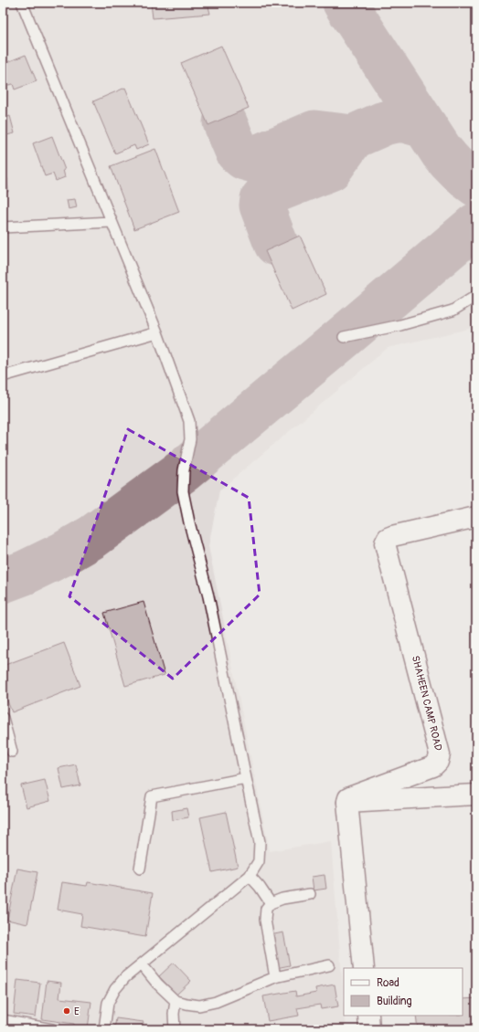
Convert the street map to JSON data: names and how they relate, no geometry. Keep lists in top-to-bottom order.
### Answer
{
  "streets": {
    "street": ["SHAHEEN CAMP ROAD"]
  },
  "places": ["E"],
  "legend": ["Road", "Building"]
}
